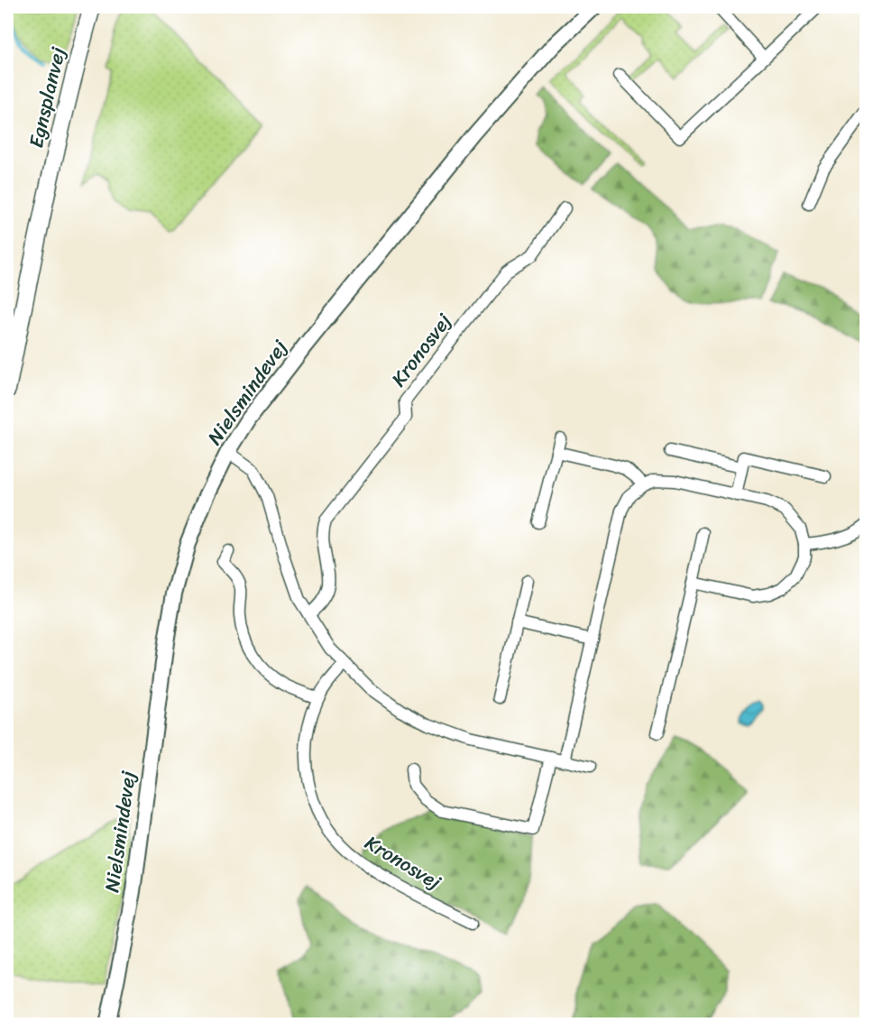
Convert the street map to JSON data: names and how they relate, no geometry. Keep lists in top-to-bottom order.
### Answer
{
  "streets": {
    "main road": ["Egnsplanvej"],
    "street": ["Kronosvej", "Nielsmindevej"]
  }
}
